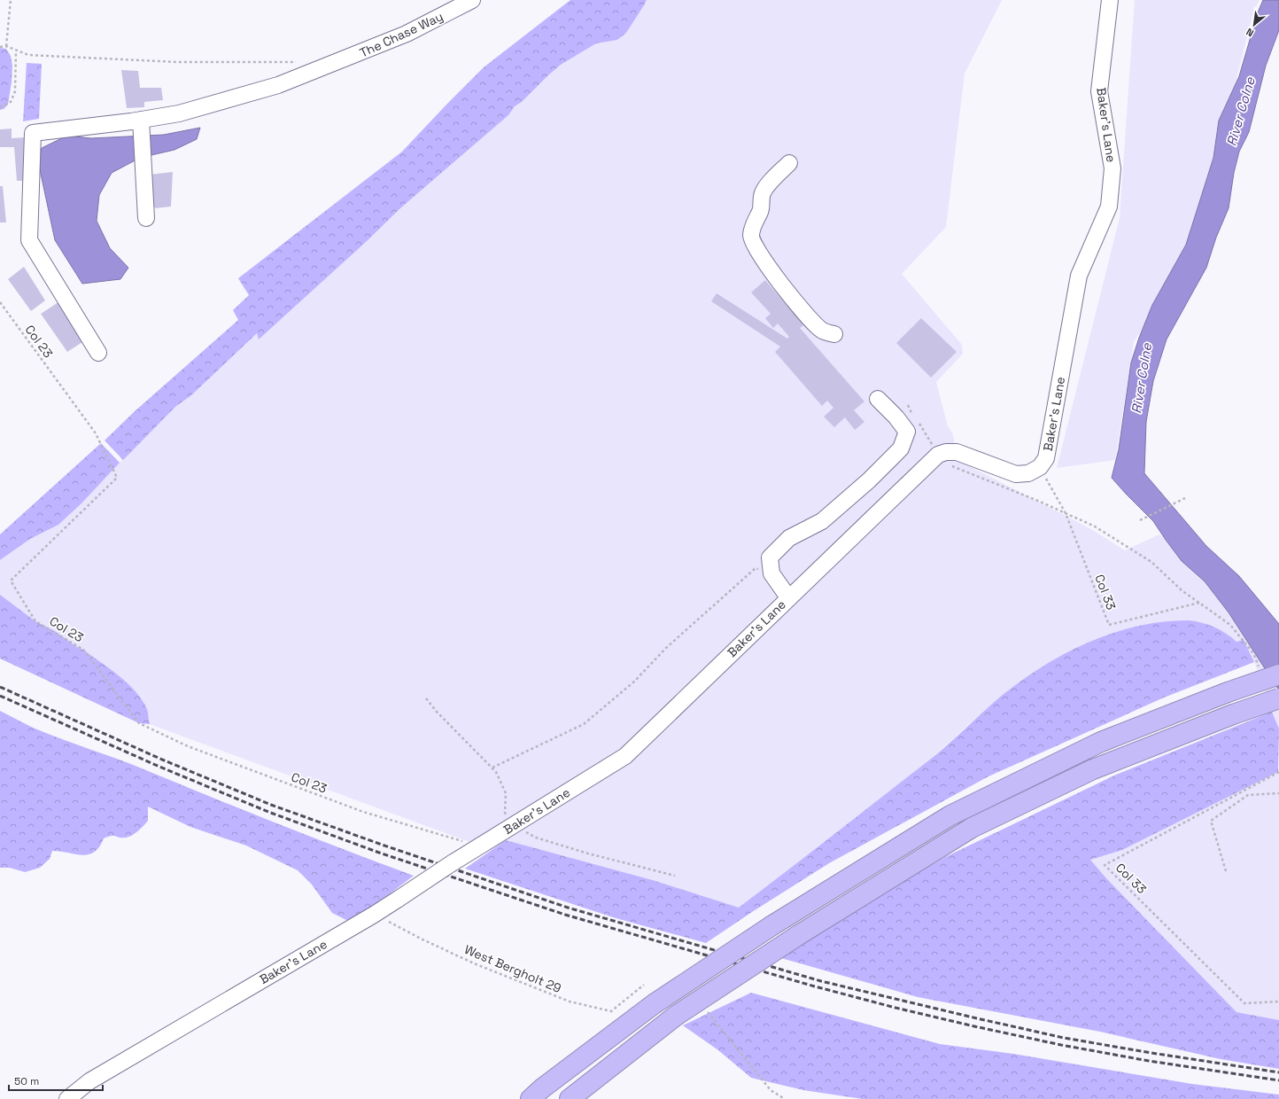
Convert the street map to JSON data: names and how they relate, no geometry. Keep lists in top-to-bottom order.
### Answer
{
  "streets": {
    "street": ["The Chase Way", "Baker's Lane"],
    "path": ["Col 23", "Col 33", "West Bergholt 29"]
  },
  "crossings": [
    ["Baker's Lane", "Col 23"],
    ["Baker's Lane", "Col 33"],
    ["Baker's Lane", "West Bergholt 29"]
  ],
  "water": ["River Colne"],
  "scale_bar": "50 m",
  "north": "bottom left"
}
